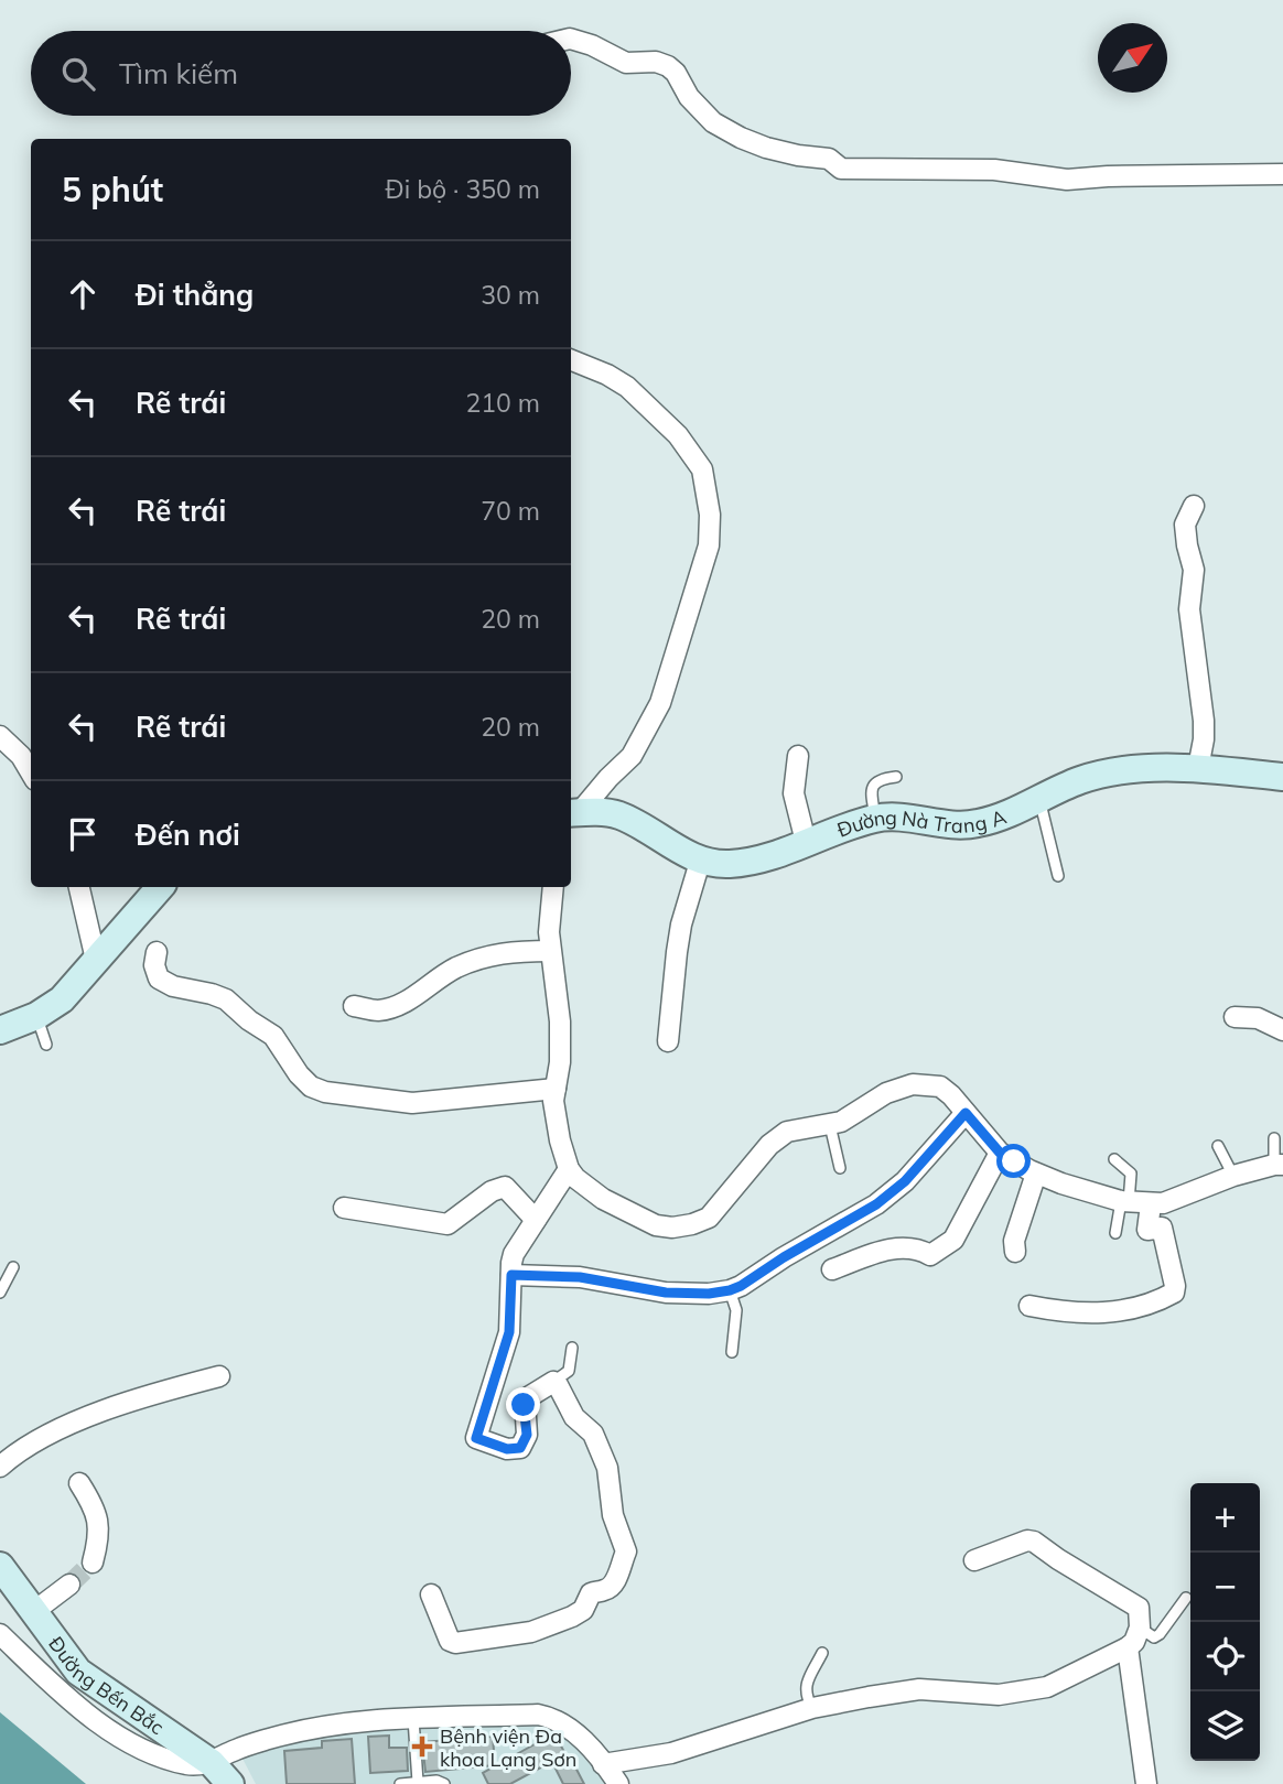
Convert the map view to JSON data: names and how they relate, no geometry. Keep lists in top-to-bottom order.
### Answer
{
  "streets": {
    "street": ["Đường Nà Trang A", "Đường Bến Bắc"]
  },
  "places": {
    "health": ["Bệnh viện Đa khoa Lạng Sơn"]
  },
  "north": "top right",
  "page": {
    "search": "Tìm kiếm",
    "heading": ["5 phút", "Đi bộ · 350 m"],
    "list": [
      ["Đi thẳng", "30 m"],
      ["Rẽ trái", "210 m"],
      ["Rẽ trái", "70 m"],
      ["Rẽ trái", "20 m"],
      ["Rẽ trái", "20 m"],
      "Đến nơi"
    ],
    "map_buttons": ["+", "−"]
  }
}
